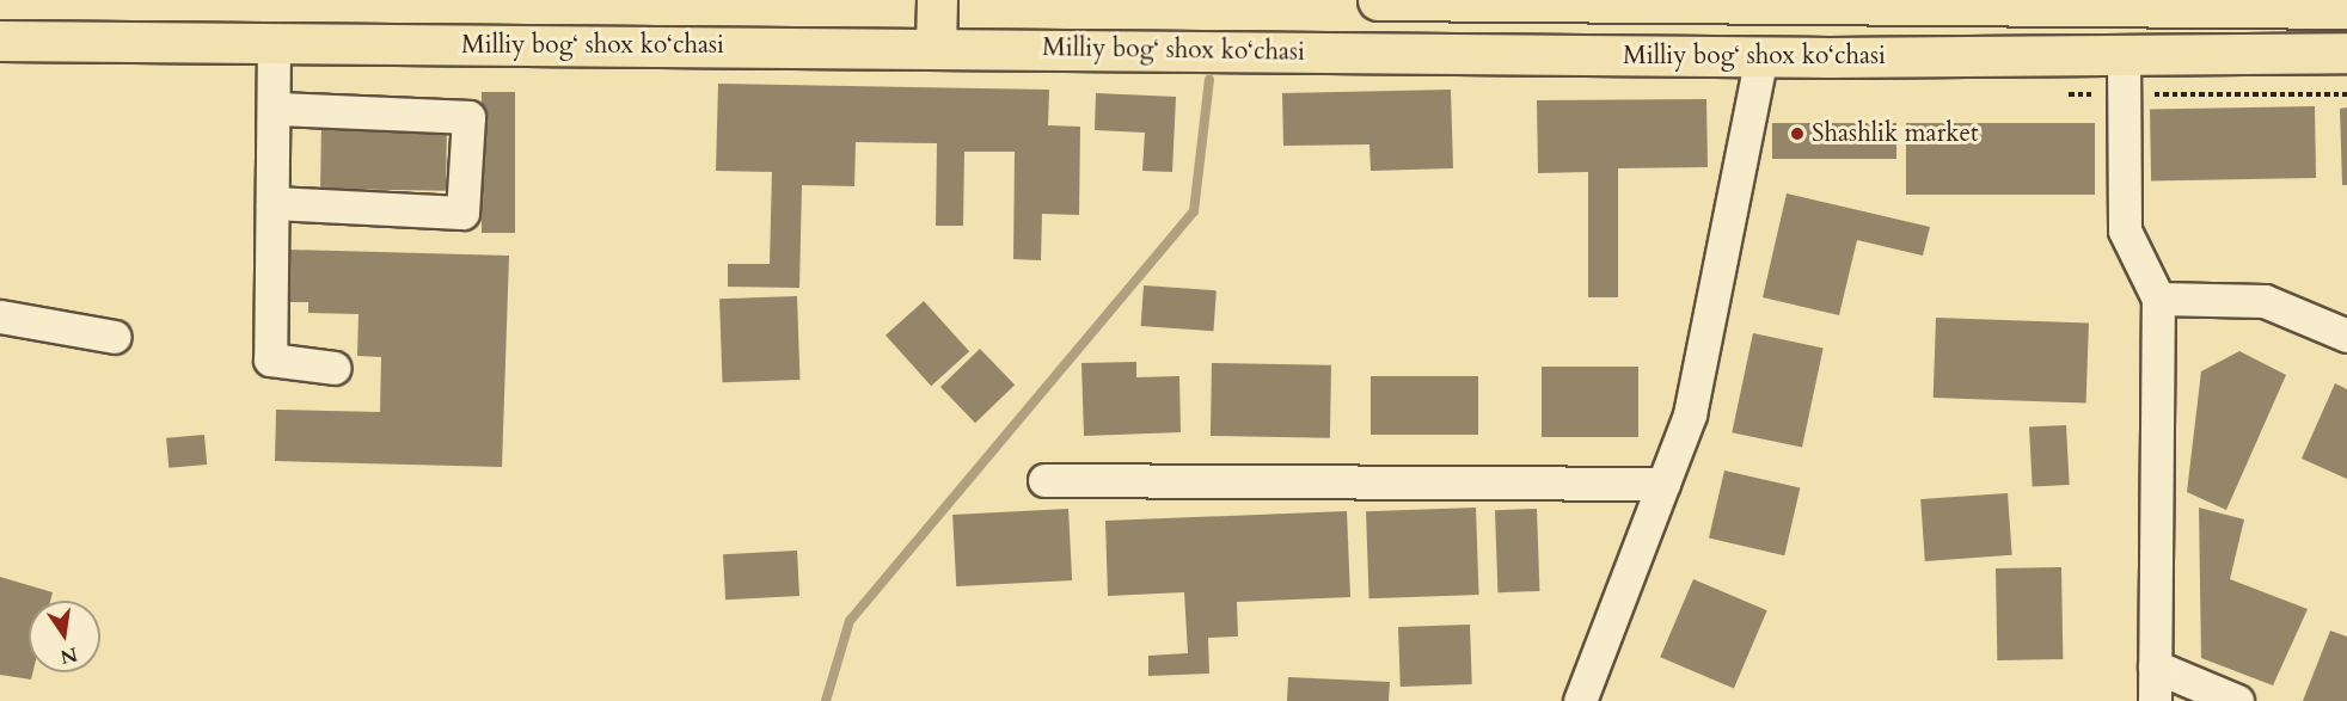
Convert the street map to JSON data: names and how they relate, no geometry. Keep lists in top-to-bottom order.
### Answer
{
  "streets": {
    "main road": ["Milliy bog‘ shox ko‘chasi"]
  },
  "places": ["Shashlik market"],
  "north": "bottom"
}
